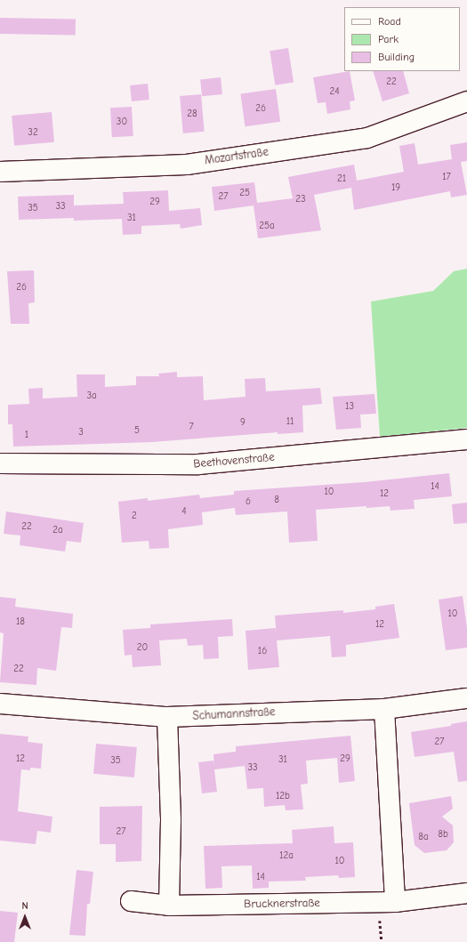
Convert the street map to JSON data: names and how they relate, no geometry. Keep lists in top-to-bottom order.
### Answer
{
  "streets": {
    "street": [
      "Mozartstraße",
      "Beethovenstraße",
      "Schumannstraße",
      "Brucknerstraße"
    ]
  },
  "house_numbers": [
    "22",
    "24",
    "26",
    "28",
    "30",
    "32",
    "17",
    "21",
    "19",
    "25",
    "27",
    "23",
    "29",
    "33",
    "35",
    "31",
    "25a",
    "26",
    "3a",
    "13",
    "11",
    "9",
    "7",
    "5",
    "3",
    "1",
    "14",
    "10",
    "12",
    "8",
    "6",
    "4",
    "2",
    "22",
    "2a",
    "10",
    "18",
    "12",
    "20",
    "16",
    "22",
    "27",
    "12",
    "29",
    "31",
    "35",
    "33",
    "12b",
    "27",
    "8b",
    "8a",
    "12a",
    "10",
    "14"
  ],
  "legend": ["Road", "Park", "Building"],
  "north": "top"
}
